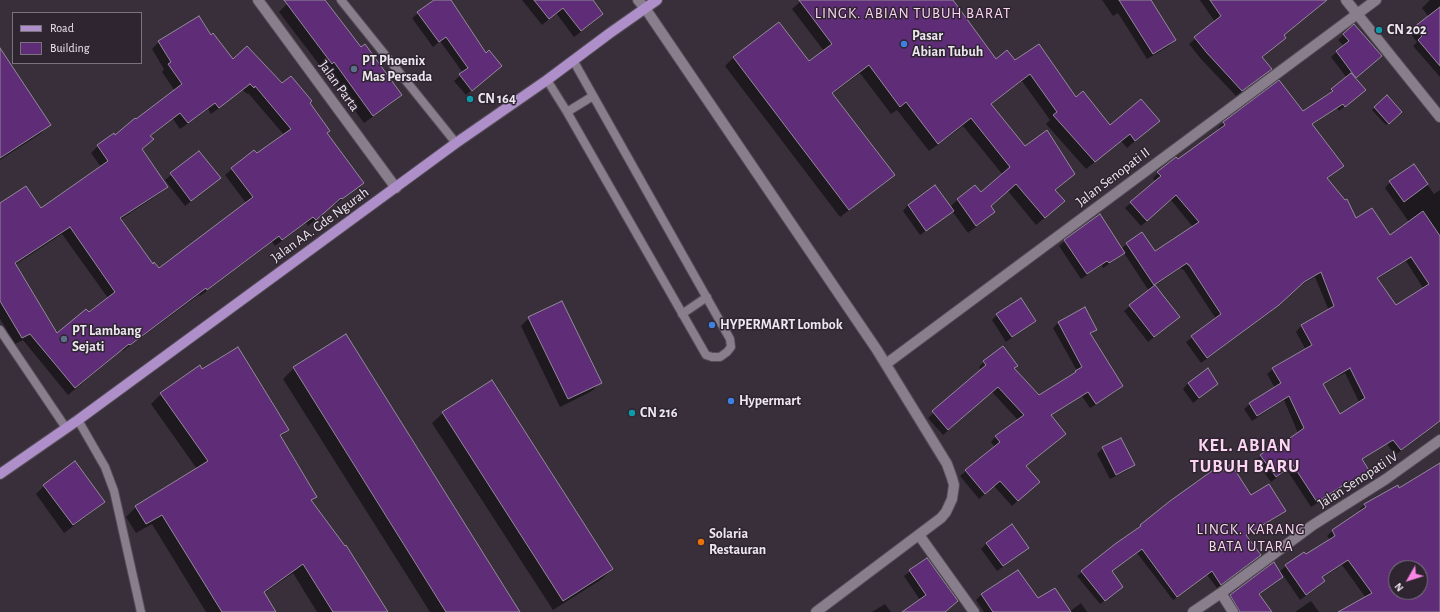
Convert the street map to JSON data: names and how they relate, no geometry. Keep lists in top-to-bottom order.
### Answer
{
  "streets": {
    "main road": ["Jalan AA. Gde Ngurah"],
    "street": ["Jalan Parta", "Jalan Senopati II", "Jalan Senopati IV"]
  },
  "crossings": [
    ["Jalan Parta", "Jalan AA. Gde Ngurah"]
  ],
  "districts": ["LINGK. ABIAN TUBUH BARAT", "KEL. ABIAN TUBUH BARU", "LINGK. KARANG BATA UTARA"],
  "places": [
    "CN 202",
    "Pasar Abian Tubuh",
    "PT Phoenix Mas Persada",
    "CN 164",
    "HYPERMART Lombok",
    "PT Lambang Sejati",
    "Hypermart",
    "CN 216",
    "Solaria Restauran"
  ],
  "legend": ["Road", "Building"],
  "north": "bottom left"
}
